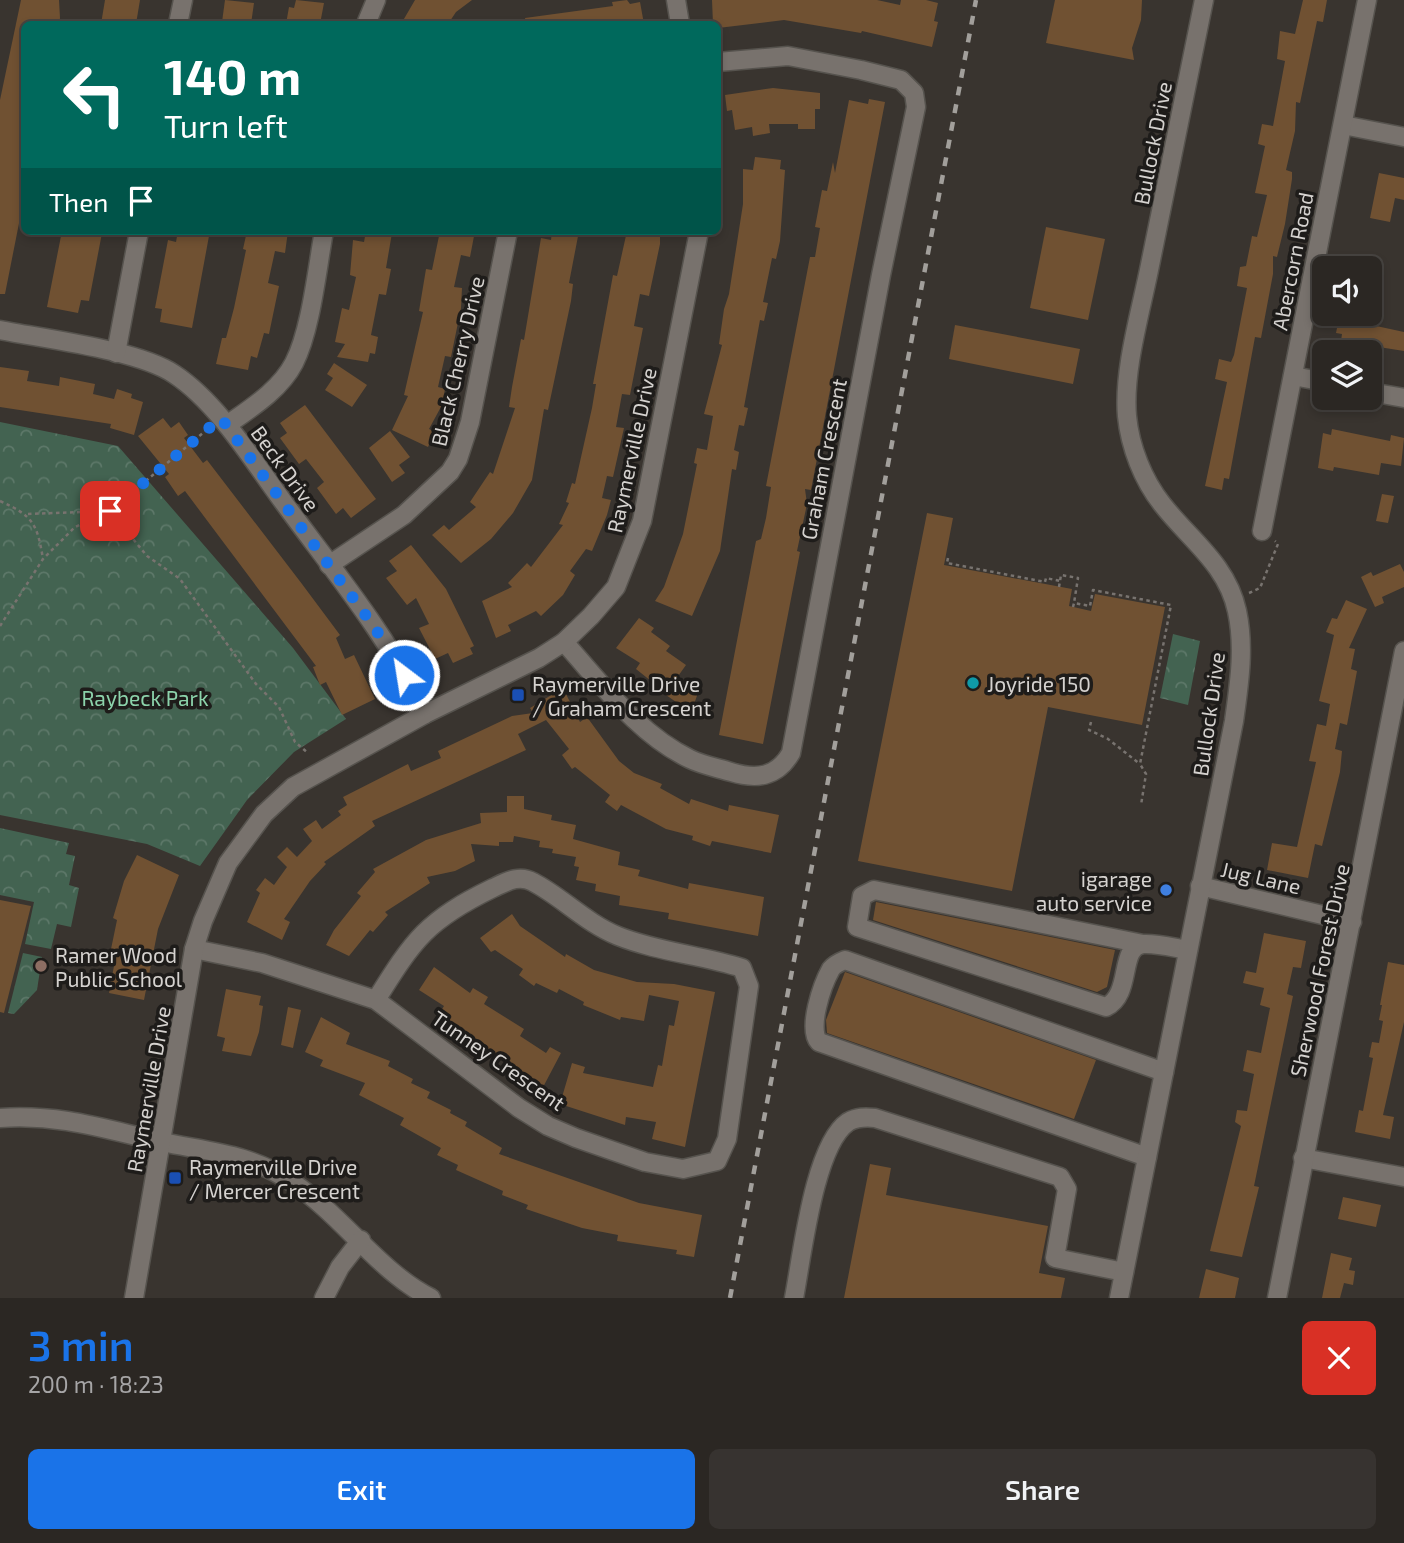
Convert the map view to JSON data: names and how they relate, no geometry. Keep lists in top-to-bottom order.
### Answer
{
  "streets": {
    "street": [
      "Bullock Drive",
      "Abercorn Road",
      "Black Cherry Drive",
      "Raymerville Drive",
      "Graham Crescent",
      "Beck Drive",
      "Jug Lane",
      "Sherwood Forest Drive",
      "Tunney Crescent"
    ]
  },
  "crossings": [
    ["Bullock Drive", "Jug Lane"],
    ["Black Cherry Drive", "Beck Drive"],
    ["Raymerville Drive", "Graham Crescent"],
    ["Raymerville Drive", "Beck Drive"],
    ["Raymerville Drive", "Tunney Crescent"],
    ["Jug Lane", "Sherwood Forest Drive"]
  ],
  "parks": ["Raybeck Park"],
  "places": {
    "other": ["Joyride 150", "igarage auto service", "Ramer Wood Public School"],
    "transit": ["Raymerville Drive / Graham Crescent", "Raymerville Drive / Mercer Crescent"]
  },
  "page": {
    "turn": ["140 m", "Turn left"],
    "then": "Then",
    "heading": ["3 min", "200 m · 18:23"],
    "buttons": ["Exit", "Share"]
  }
}
